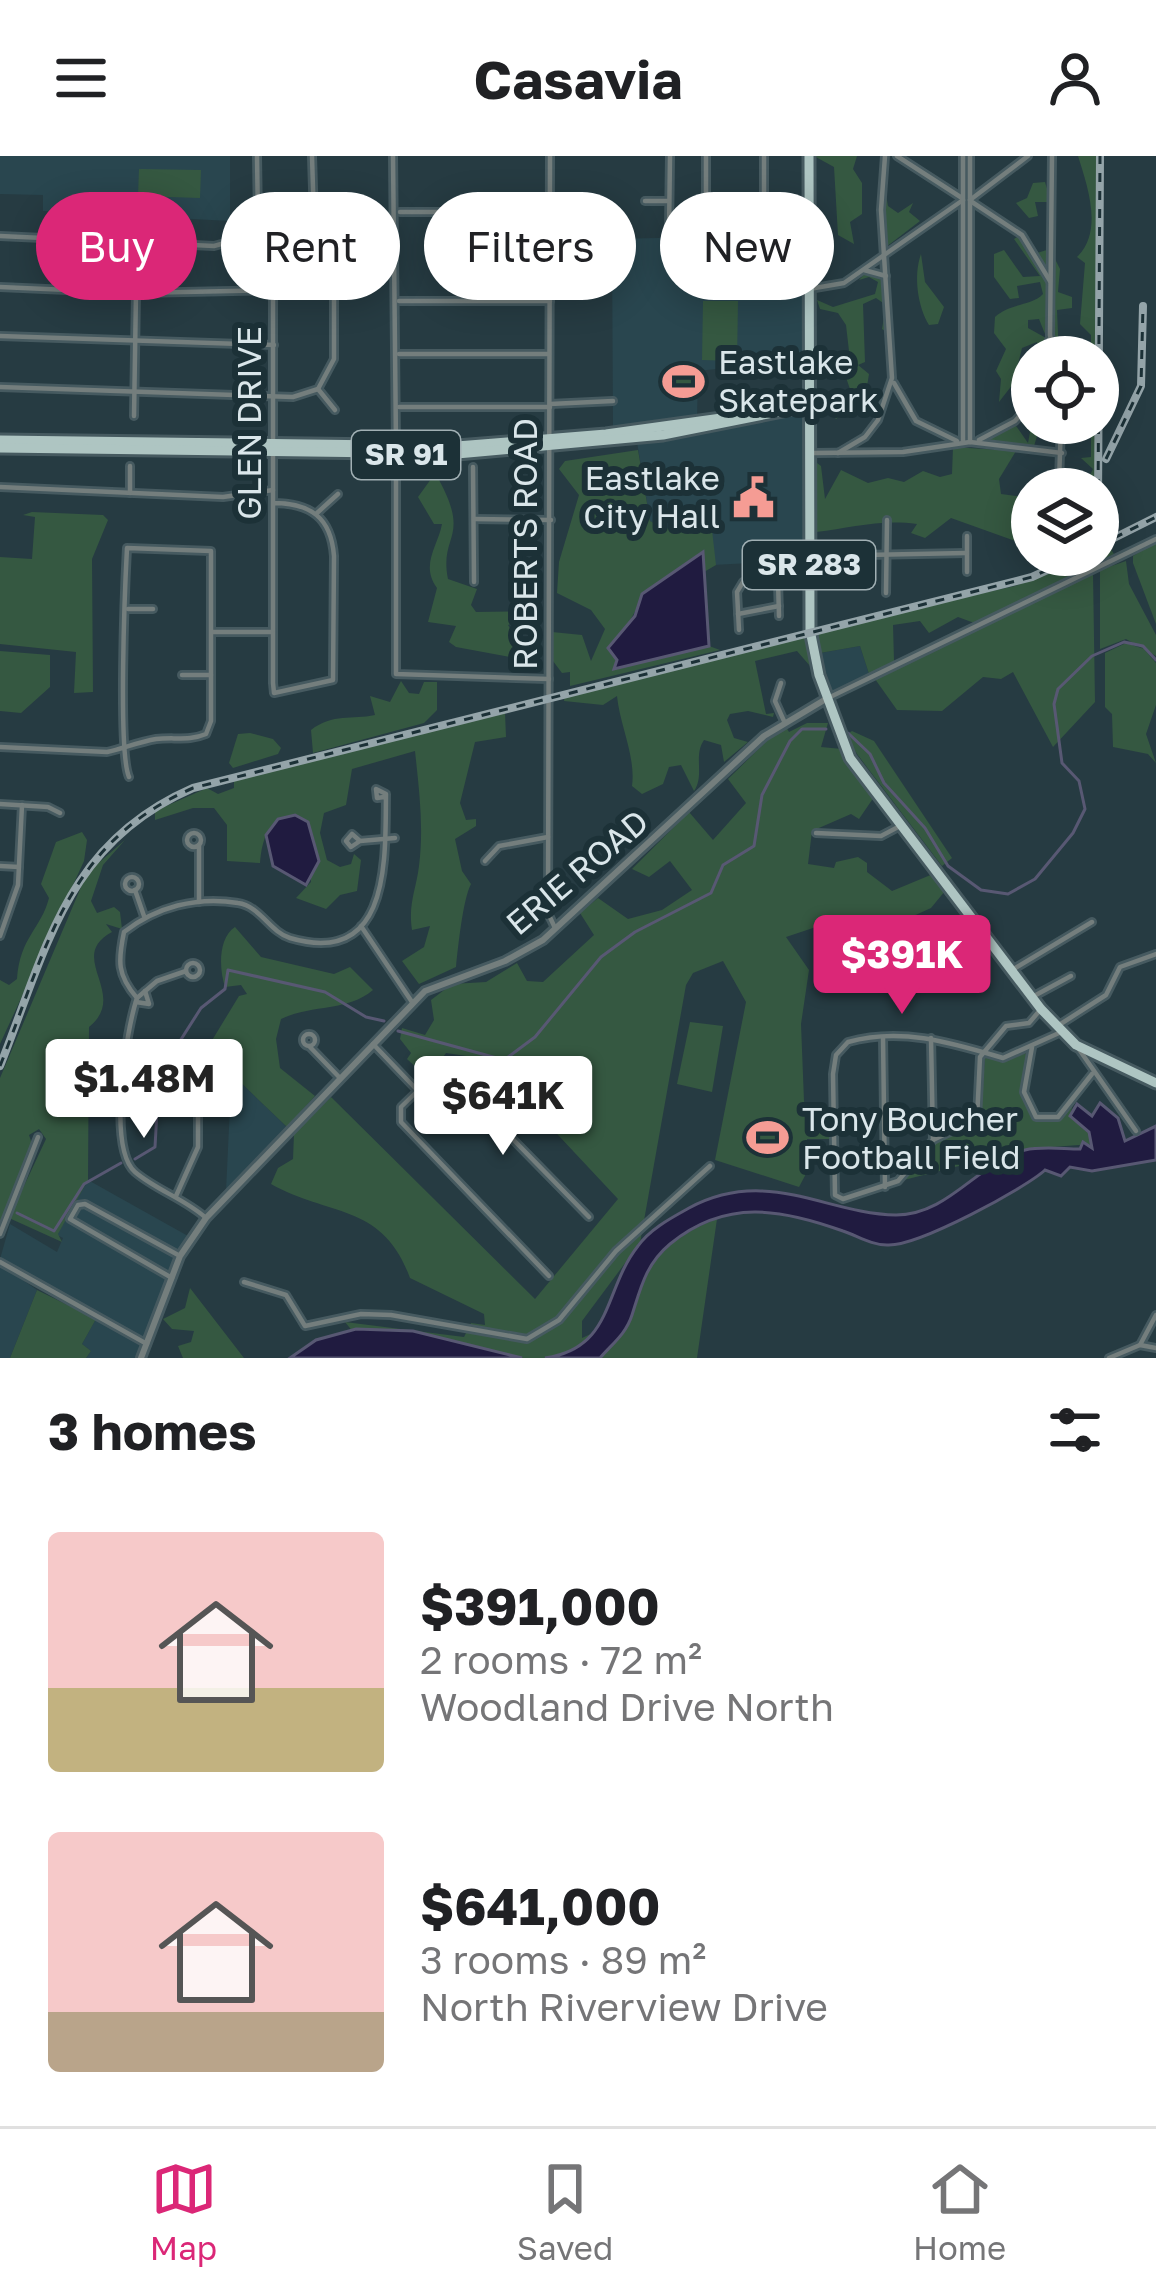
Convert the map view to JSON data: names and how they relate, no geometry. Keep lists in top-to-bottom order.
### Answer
{
  "streets": {
    "main road": ["SR 91", "SR 283"],
    "street": ["GLEN DRIVE", "ROBERTS ROAD", "ERIE ROAD"]
  },
  "crossings": [
    ["GLEN DRIVE", "SR 91"],
    ["SR 91", "ROBERTS ROAD"],
    ["SR 91", "SR 283"],
    ["ROBERTS ROAD", "ERIE ROAD"],
    ["SR 283", "ERIE ROAD"]
  ],
  "places": {
    "sports": ["Eastlake Skatepark", "Tony Boucher Football Field"],
    "public building": ["Eastlake City Hall"]
  },
  "page": {
    "header": "Casavia",
    "chip": [
      "Buy",
      "Rent",
      "Filters",
      "New"
    ],
    "price": ["$391K", "$1.48M", "$641K"],
    "heading": "3 homes",
    "list": [
      {
        "name": "$391,000",
        "note": "2 rooms · 72 m² · Woodland Drive North"
      },
      {
        "name": "$641,000",
        "note": "3 rooms · 89 m² · North Riverview Drive"
      }
    ],
    "tabs": ["Map", "Saved", "Home"]
  }
}
